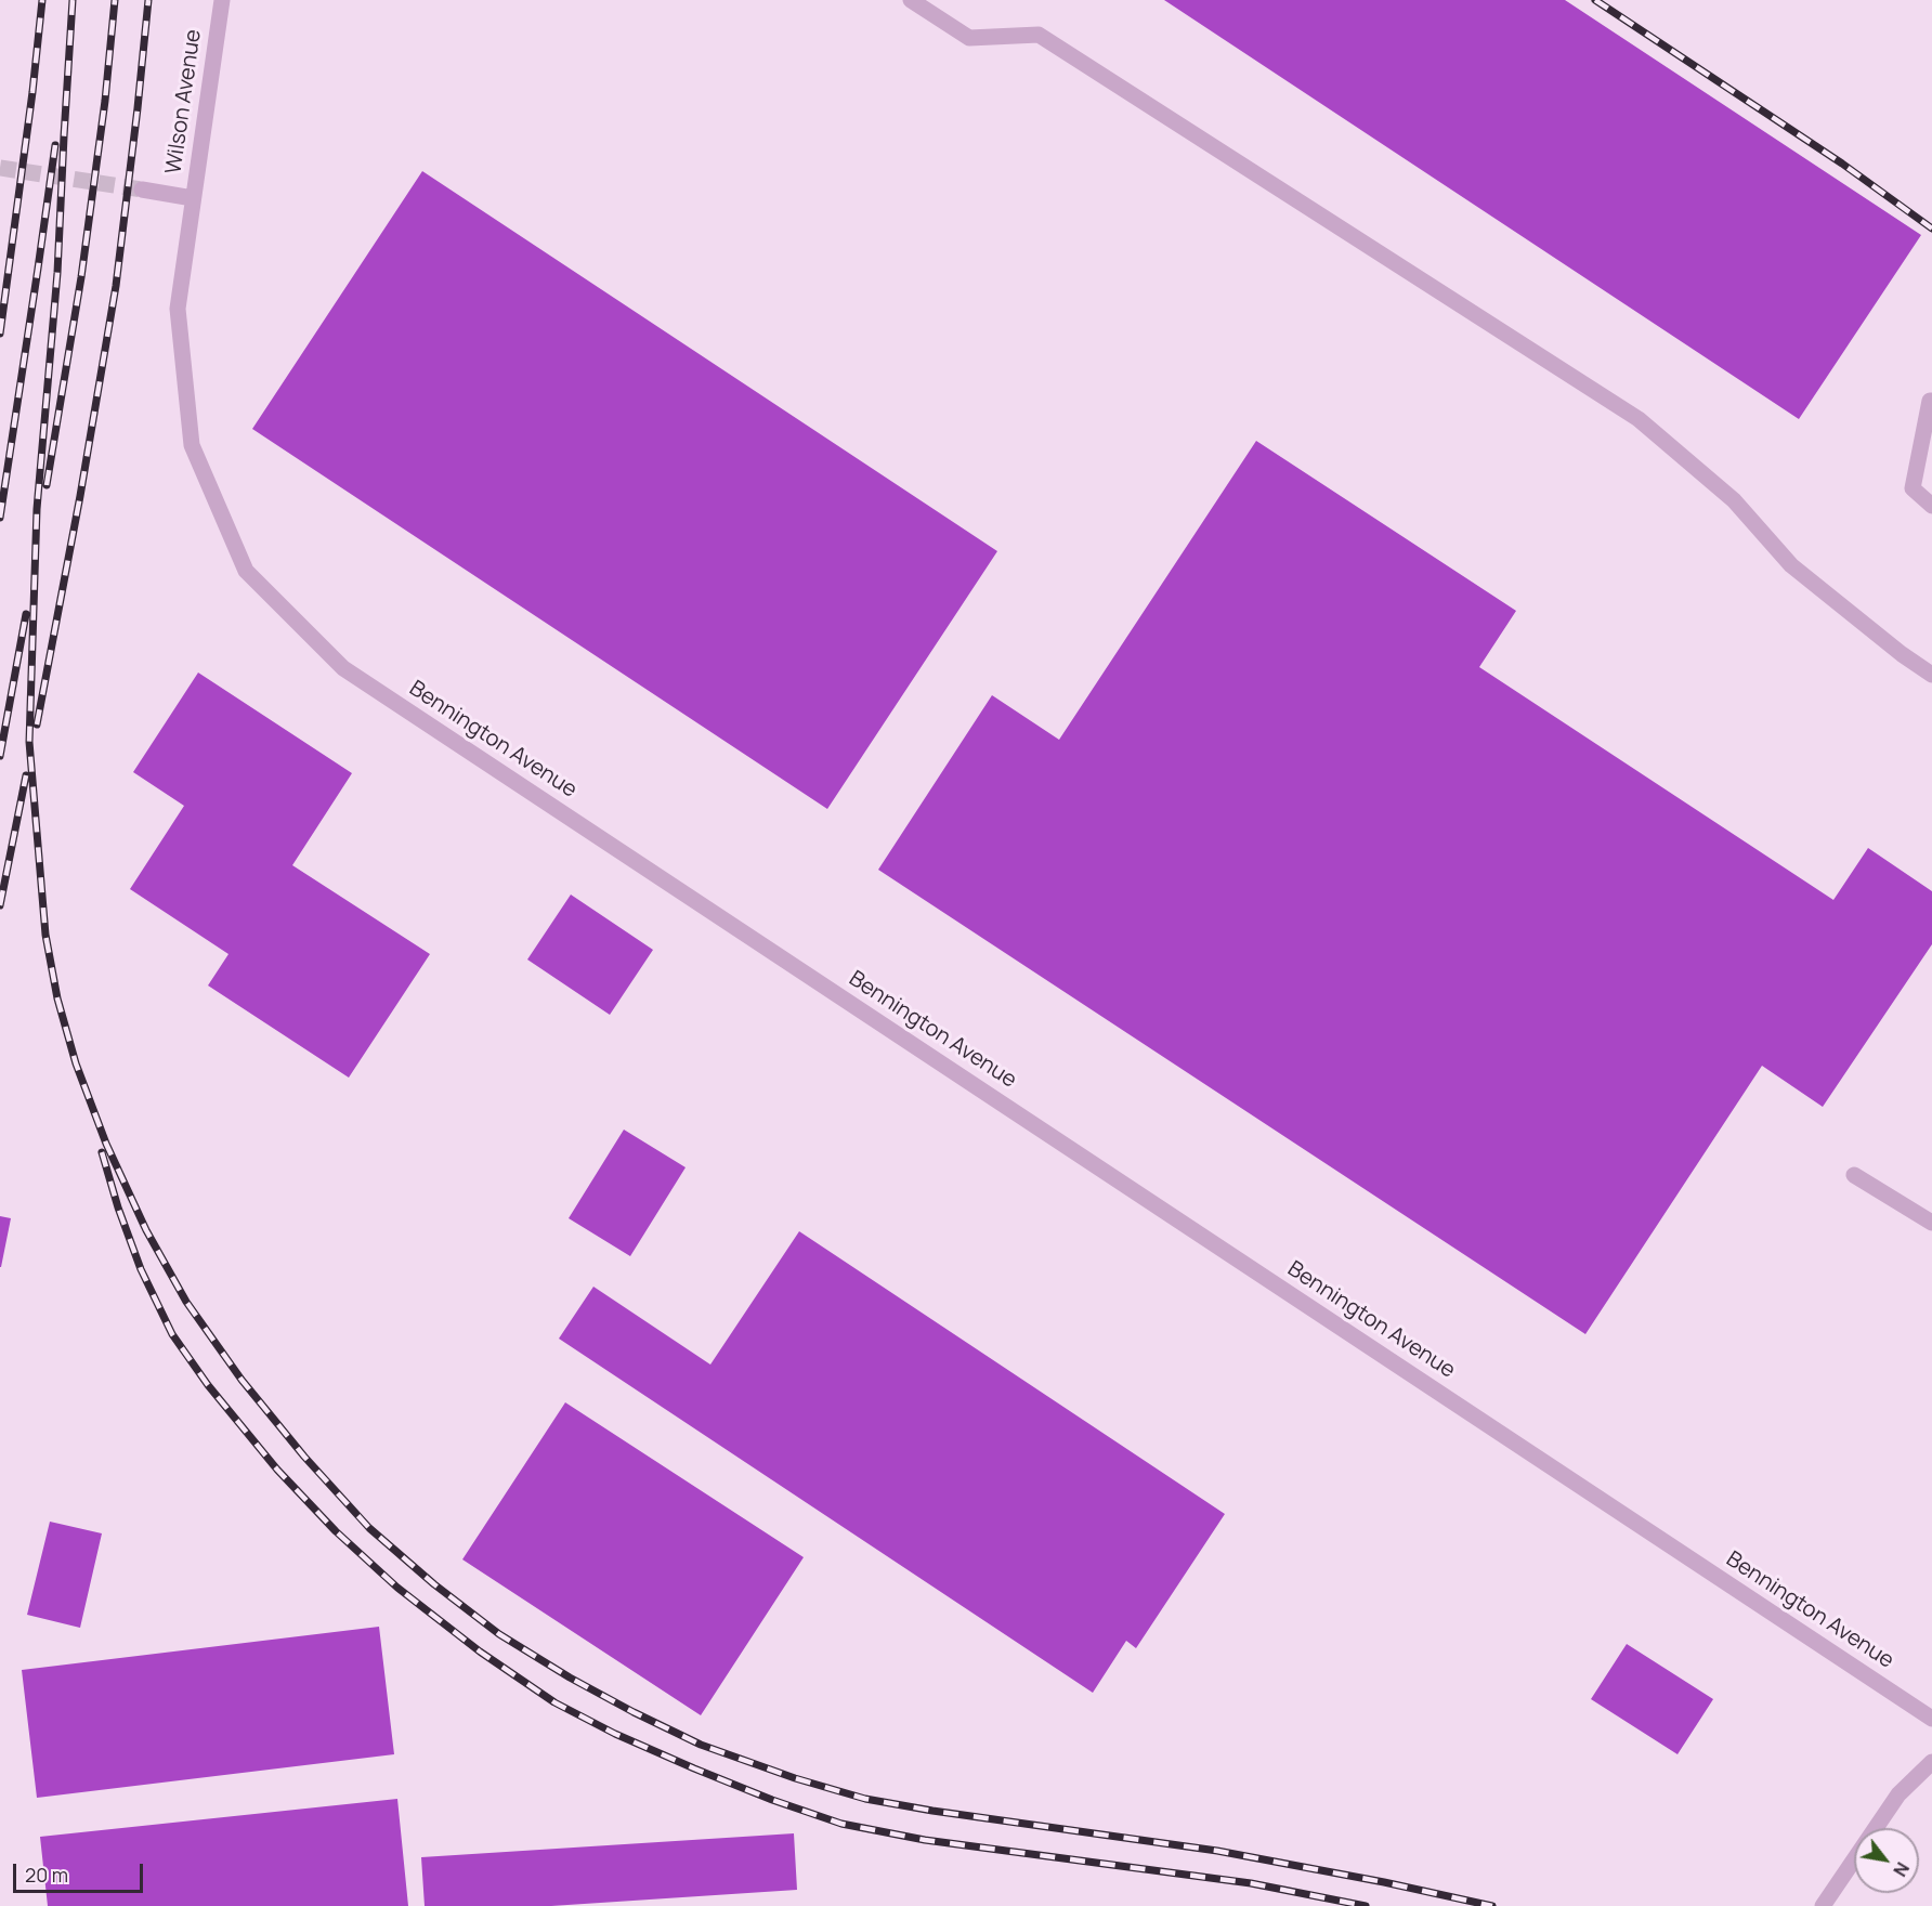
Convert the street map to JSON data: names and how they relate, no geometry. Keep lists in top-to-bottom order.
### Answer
{
  "streets": {
    "street": ["Wilson Avenue", "Bennington Avenue"]
  },
  "crossings": [
    ["Wilson Avenue", "Bennington Avenue"]
  ],
  "scale_bar": "20 m",
  "north": "bottom right"
}
